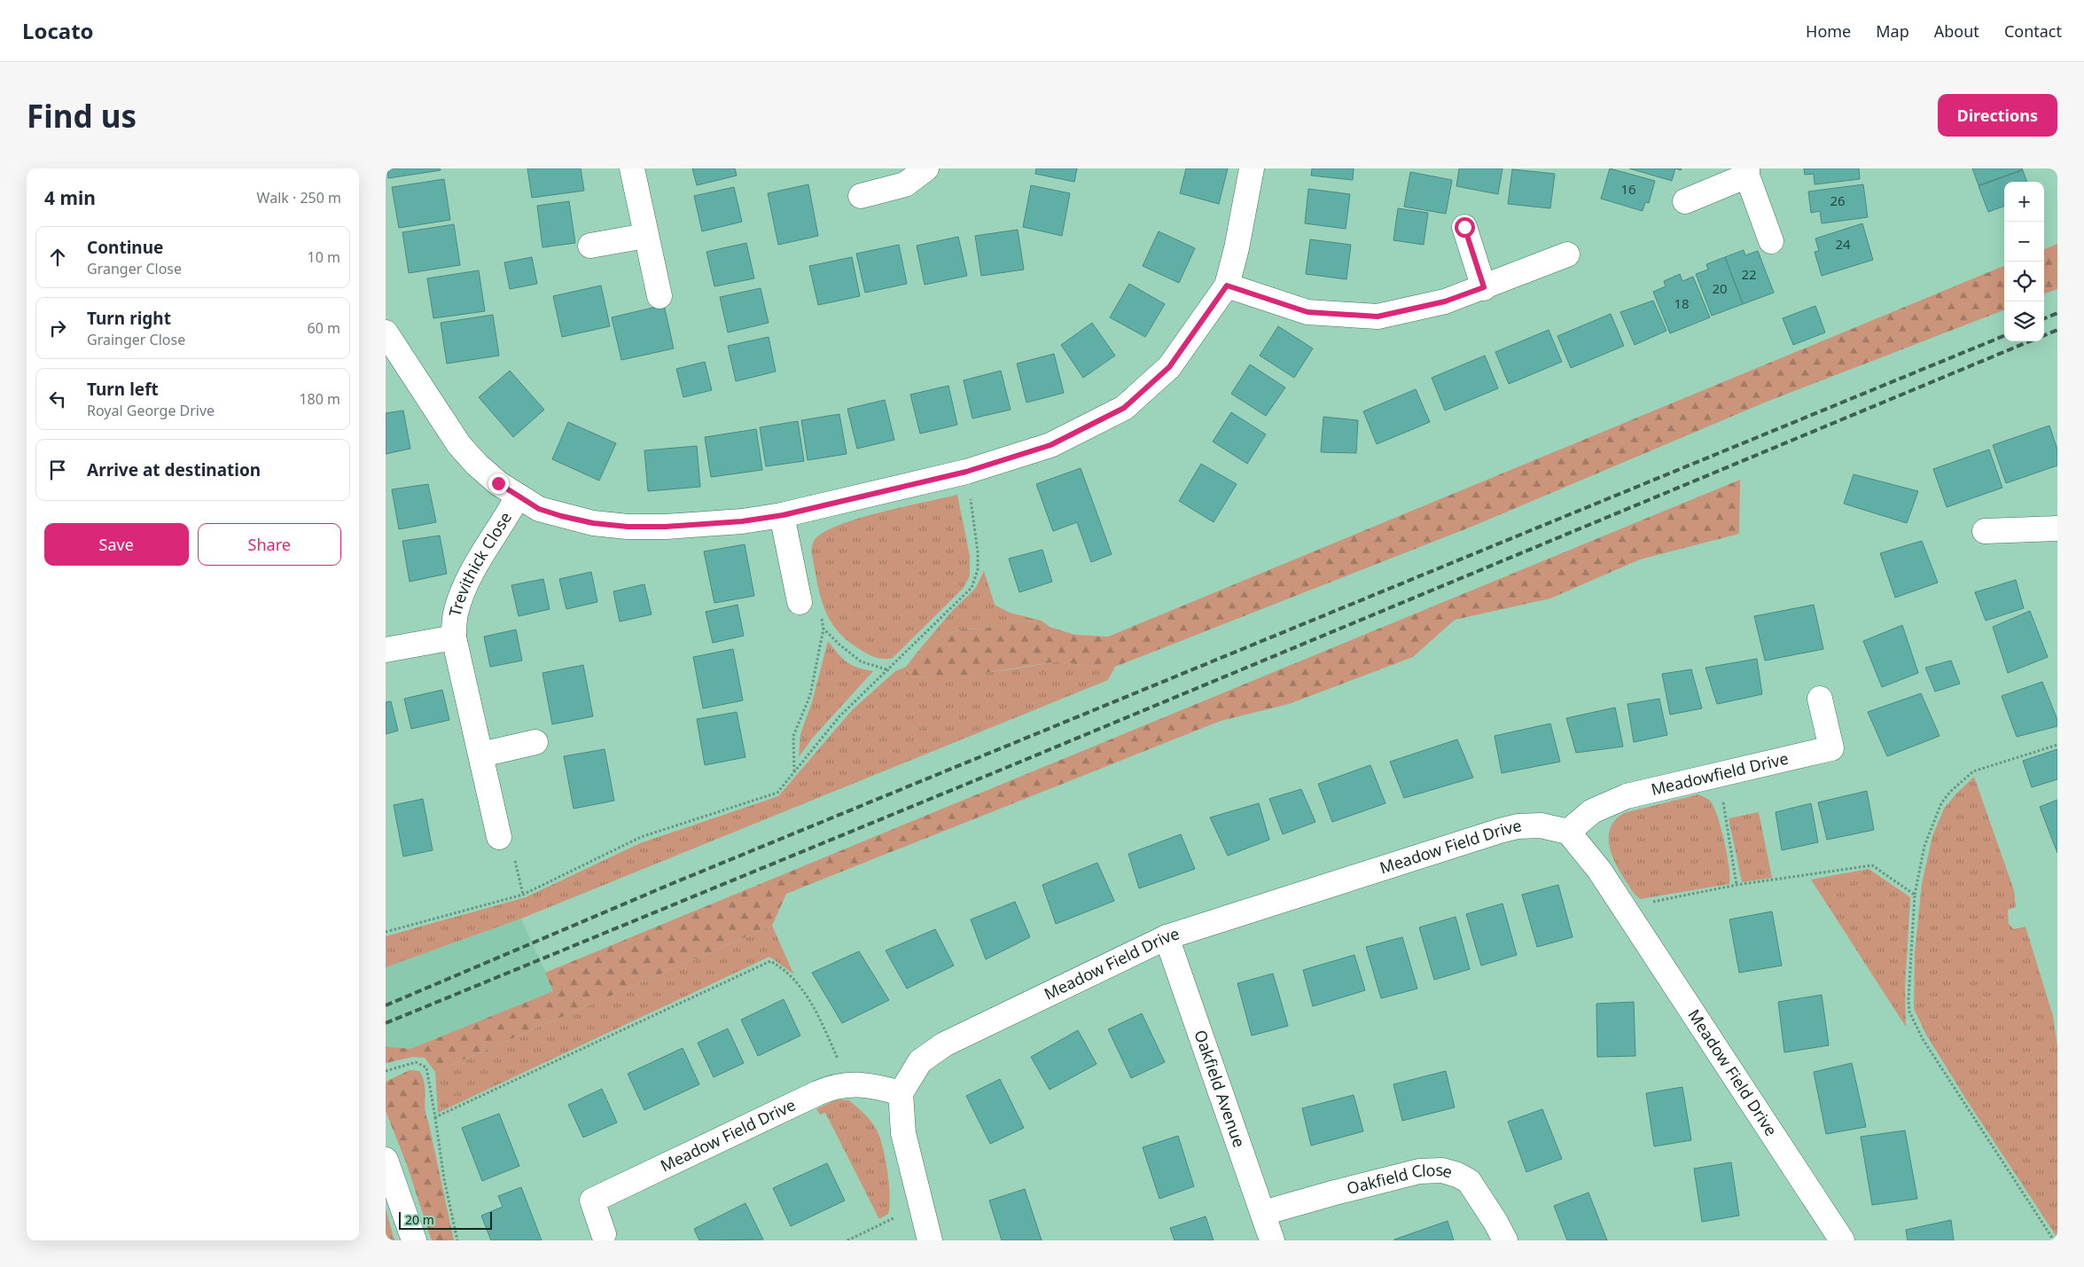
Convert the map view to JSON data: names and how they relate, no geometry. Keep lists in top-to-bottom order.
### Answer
{
  "streets": {
    "street": [
      "Trevithick Close",
      "Meadowfield Drive",
      "Meadow Field Drive",
      "Oakfield Avenue",
      "Oakfield Close"
    ]
  },
  "crossings": [
    ["Meadowfield Drive", "Meadow Field Drive"],
    ["Meadow Field Drive", "Oakfield Avenue"],
    ["Oakfield Avenue", "Oakfield Close"]
  ],
  "house_numbers": [
    "16",
    "26",
    "24",
    "22",
    "20",
    "18"
  ],
  "scale_bar": "20 m",
  "page": {
    "header": "Locato",
    "nav": [
      "Home",
      "Map",
      "About",
      "Contact"
    ],
    "buttons": [
      "Directions",
      ["Save", "Share"]
    ],
    "title": "Find us",
    "heading": ["4 min", "Walk · 250 m"],
    "map_buttons": ["+", "−"],
    "list": [
      ["Continue", "Granger Close", "10 m"],
      ["Turn right", "Grainger Close", "60 m"],
      ["Turn left", "Royal George Drive", "180 m"],
      "Arrive at destination"
    ],
    "scale": "20 m"
  }
}
